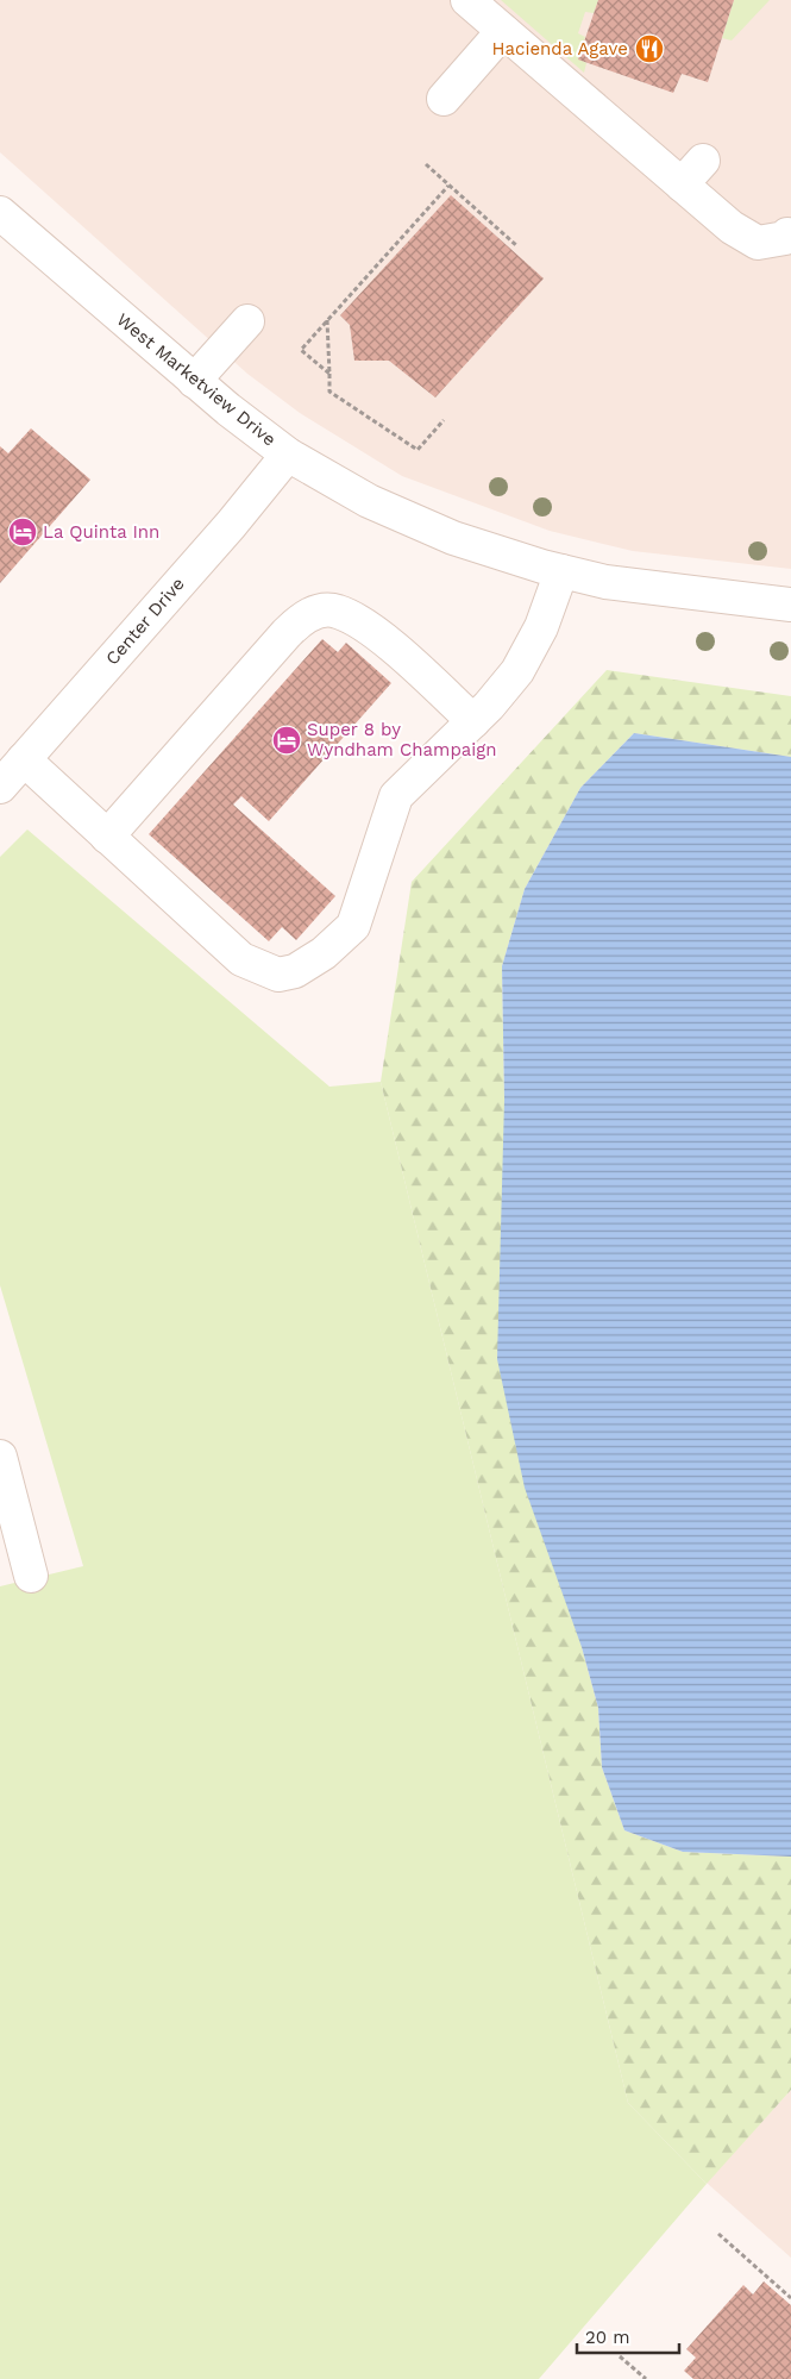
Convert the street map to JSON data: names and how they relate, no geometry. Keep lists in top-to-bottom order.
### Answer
{
  "streets": {
    "main road": ["West Marketview Drive", "Center Drive"]
  },
  "crossings": [
    ["West Marketview Drive", "Center Drive"]
  ],
  "places": {
    "restaurant": ["Hacienda Agave"],
    "hotel": ["La Quinta Inn", "Super 8 by Wyndham Champaign"]
  },
  "scale_bar": "20 m"
}
